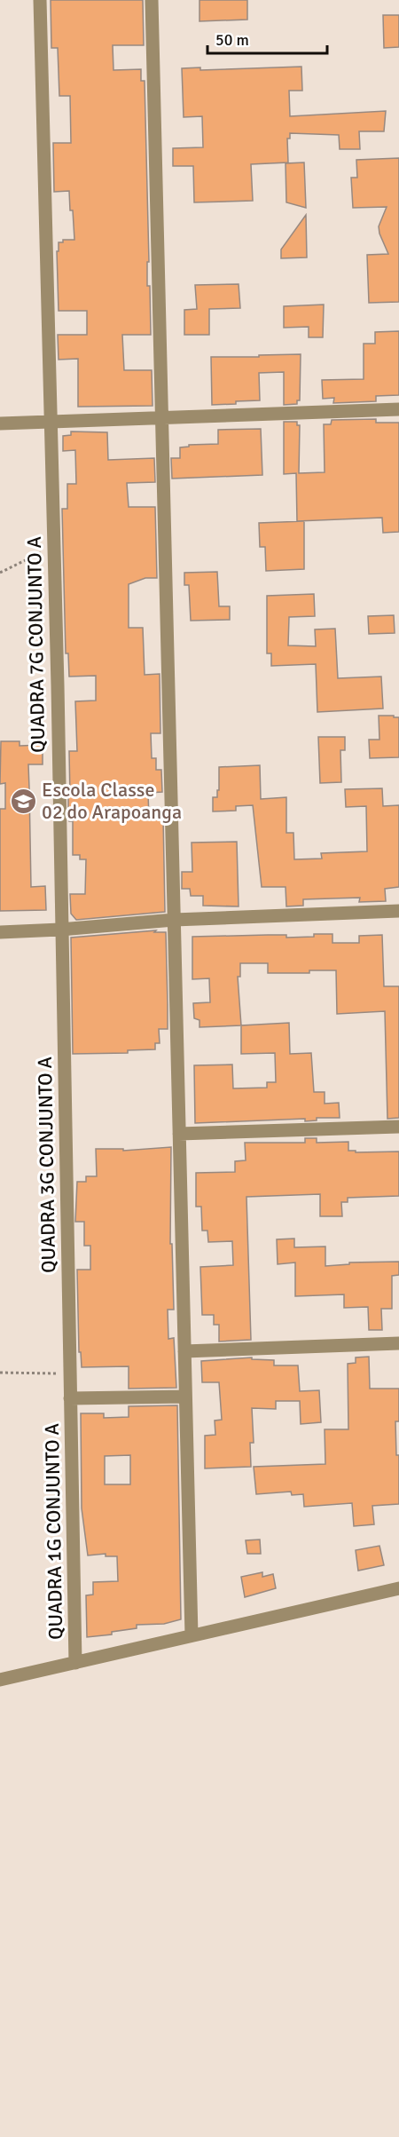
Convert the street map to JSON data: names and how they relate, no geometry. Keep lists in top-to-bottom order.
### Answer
{
  "streets": {
    "street": ["QUADRA 7G CONJUNTO A", "QUADRA 3G CONJUNTO A", "QUADRA 1G CONJUNTO A"]
  },
  "crossings": [
    ["QUADRA 7G CONJUNTO A", "QUADRA 3G CONJUNTO A"],
    ["QUADRA 3G CONJUNTO A", "QUADRA 1G CONJUNTO A"]
  ],
  "places": {
    "school or university": ["Escola Classe 02 do Arapoanga"]
  },
  "scale_bar": "50 m"
}
